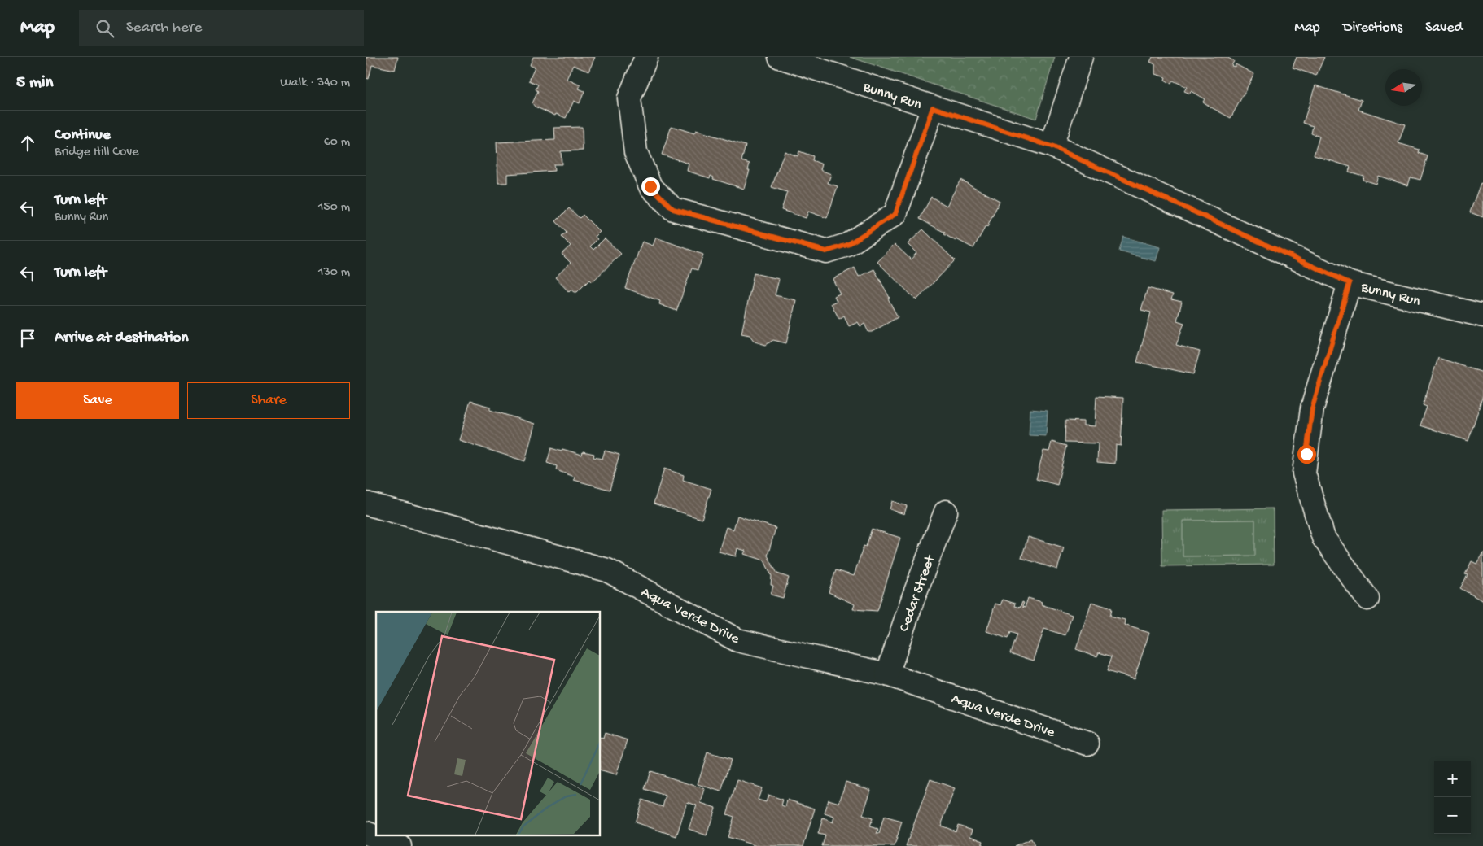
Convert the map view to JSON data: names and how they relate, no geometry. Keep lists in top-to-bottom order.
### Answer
{
  "streets": {
    "street": ["Bunny Run", "Cedar Street", "Aqua Verde Drive"]
  },
  "crossings": [
    ["Cedar Street", "Aqua Verde Drive"]
  ],
  "north": "left",
  "page": {
    "header": "Map",
    "search": "Search here",
    "nav": ["Map", "Directions", "Saved"],
    "heading": ["5 min", "Walk · 340 m"],
    "list": [
      ["Continue", "Bridge Hill Cove", "60 m"],
      ["Turn left", "Bunny Run", "150 m"],
      ["Turn left", "130 m"],
      "Arrive at destination"
    ],
    "buttons": ["Save", "Share"],
    "map_buttons": ["+", "−"]
  }
}
